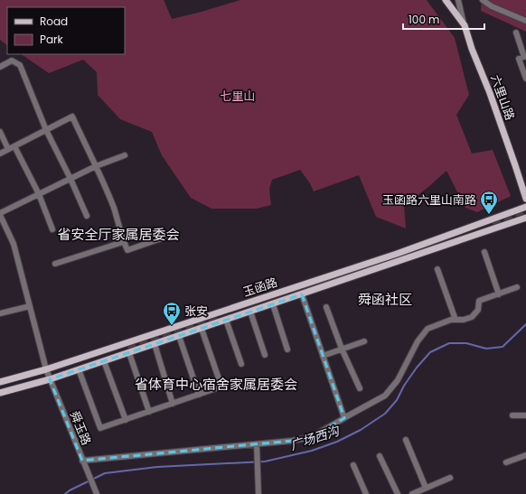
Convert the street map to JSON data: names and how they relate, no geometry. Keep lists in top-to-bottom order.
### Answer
{
  "streets": {
    "main road": ["六里山路", "玉函路"],
    "street": ["舜玉路"]
  },
  "crossings": [
    ["玉函路", "舜玉路"]
  ],
  "districts": ["省安全厅家属居委会", "舜函社区", "省体育中心宿舍家属居委会"],
  "water": ["广场西沟"],
  "parks": ["七里山"],
  "places": {
    "bus stop": ["玉函路六里山南路", "张安"]
  },
  "legend": ["Road", "Park"],
  "scale_bar": "100 m"
}
